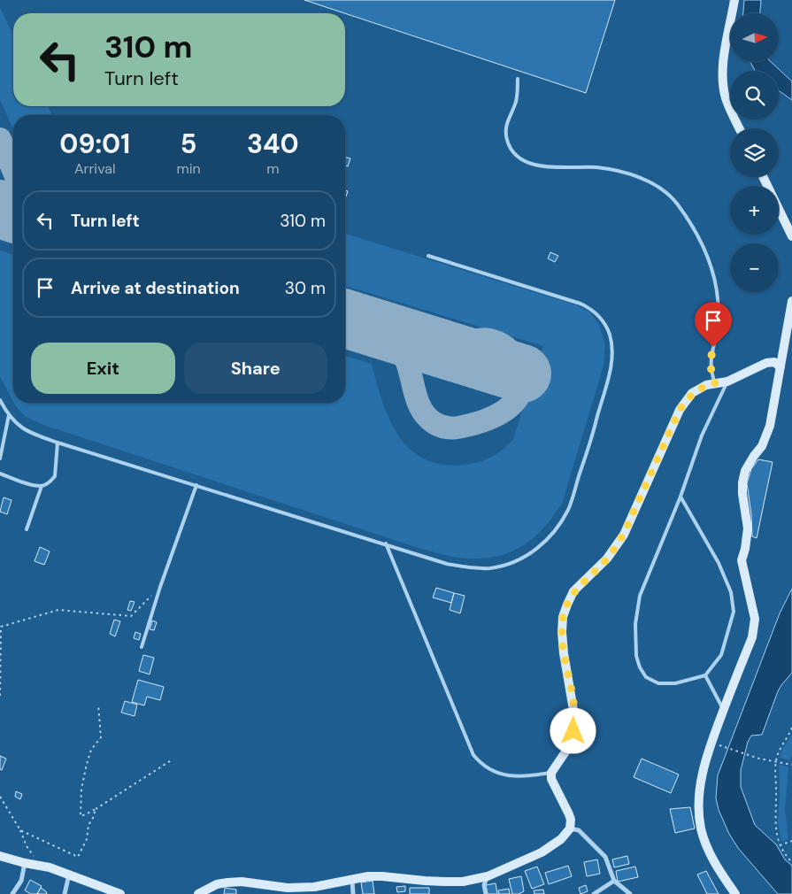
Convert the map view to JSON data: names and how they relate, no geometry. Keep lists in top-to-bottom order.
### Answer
{
  "north": "right",
  "page": {
    "map_buttons": ["+", "−"],
    "turn": ["310 m", "Turn left"],
    "eta": [
      "09:01",
      "Arrival",
      "5",
      "min",
      "340",
      "m"
    ],
    "list": [
      {
        "name": "Turn left",
        "value": "310 m"
      },
      {
        "name": "Arrive at destination",
        "value": "30 m"
      }
    ],
    "buttons": ["Exit", "Share"]
  }
}
